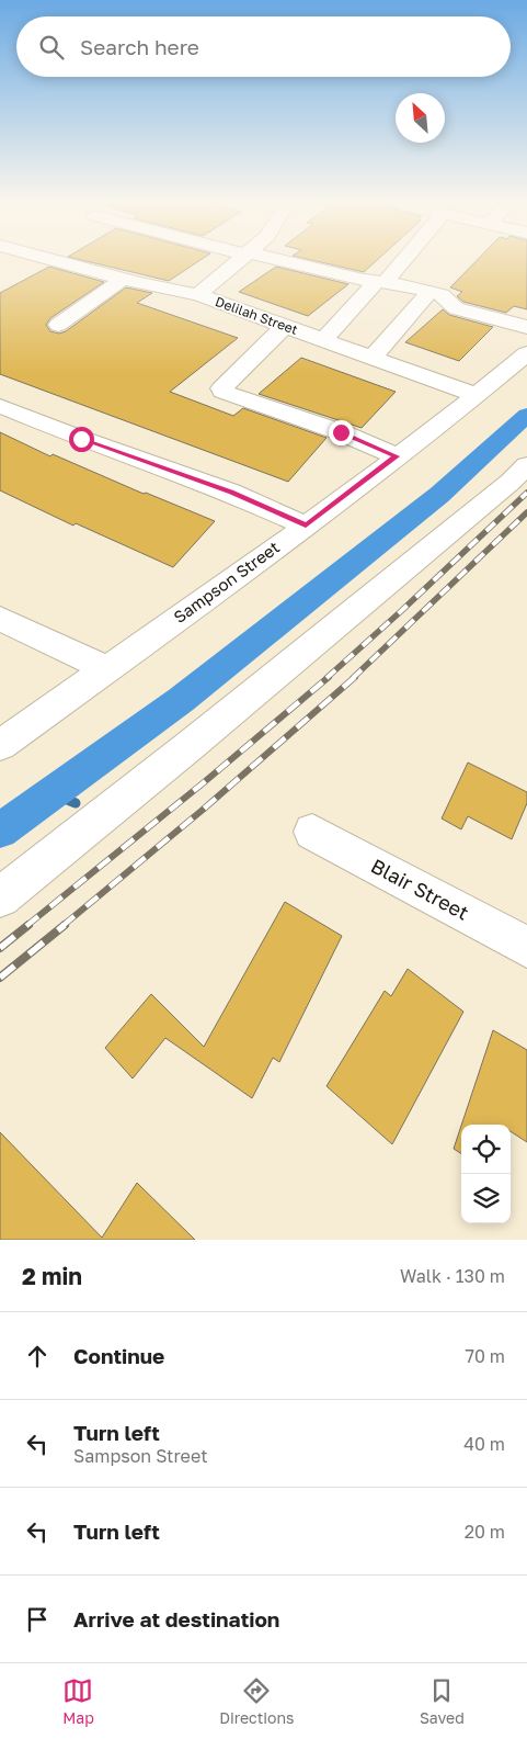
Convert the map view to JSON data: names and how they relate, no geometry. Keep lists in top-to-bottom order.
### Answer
{
  "streets": {
    "street": ["Delilah Street", "Sampson Street", "Blair Street"]
  },
  "crossings": [
    ["Delilah Street", "Sampson Street"]
  ],
  "north": "top left",
  "page": {
    "search": "Search here",
    "heading": ["2 min", "Walk · 130 m"],
    "list": [
      ["Continue", "70 m"],
      ["Turn left", "Sampson Street", "40 m"],
      ["Turn left", "20 m"],
      "Arrive at destination"
    ],
    "nav": ["Map", "Directions", "Saved"]
  }
}
